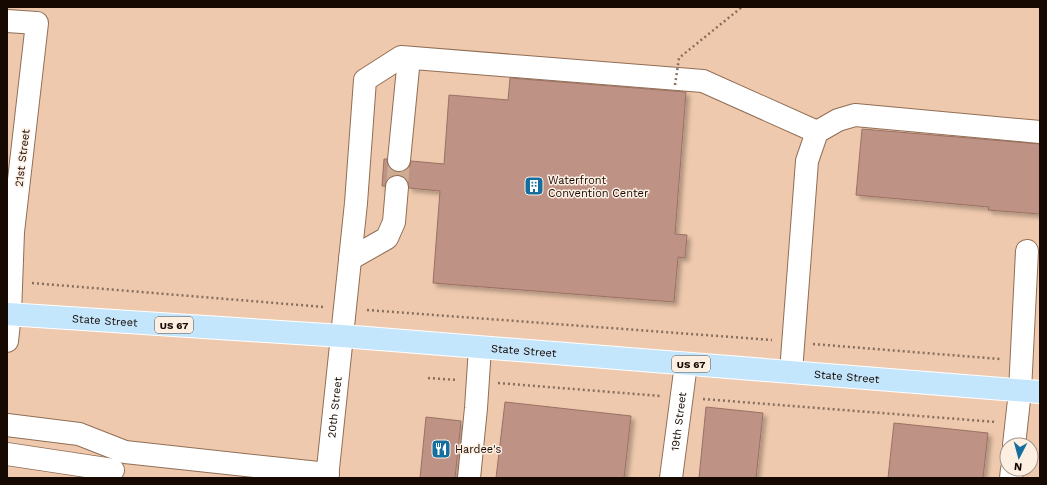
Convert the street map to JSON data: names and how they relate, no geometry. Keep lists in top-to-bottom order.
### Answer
{
  "streets": {
    "main road": ["State Street", "US 67"],
    "street": ["21st Street", "20th Street", "19th Street"]
  },
  "crossings": [
    ["21st Street", "State Street"],
    ["State Street", "20th Street"],
    ["State Street", "19th Street"]
  ],
  "places": {
    "building": ["Waterfront Convention Center"],
    "restaurant": ["Hardee's"]
  },
  "north": "bottom"
}
